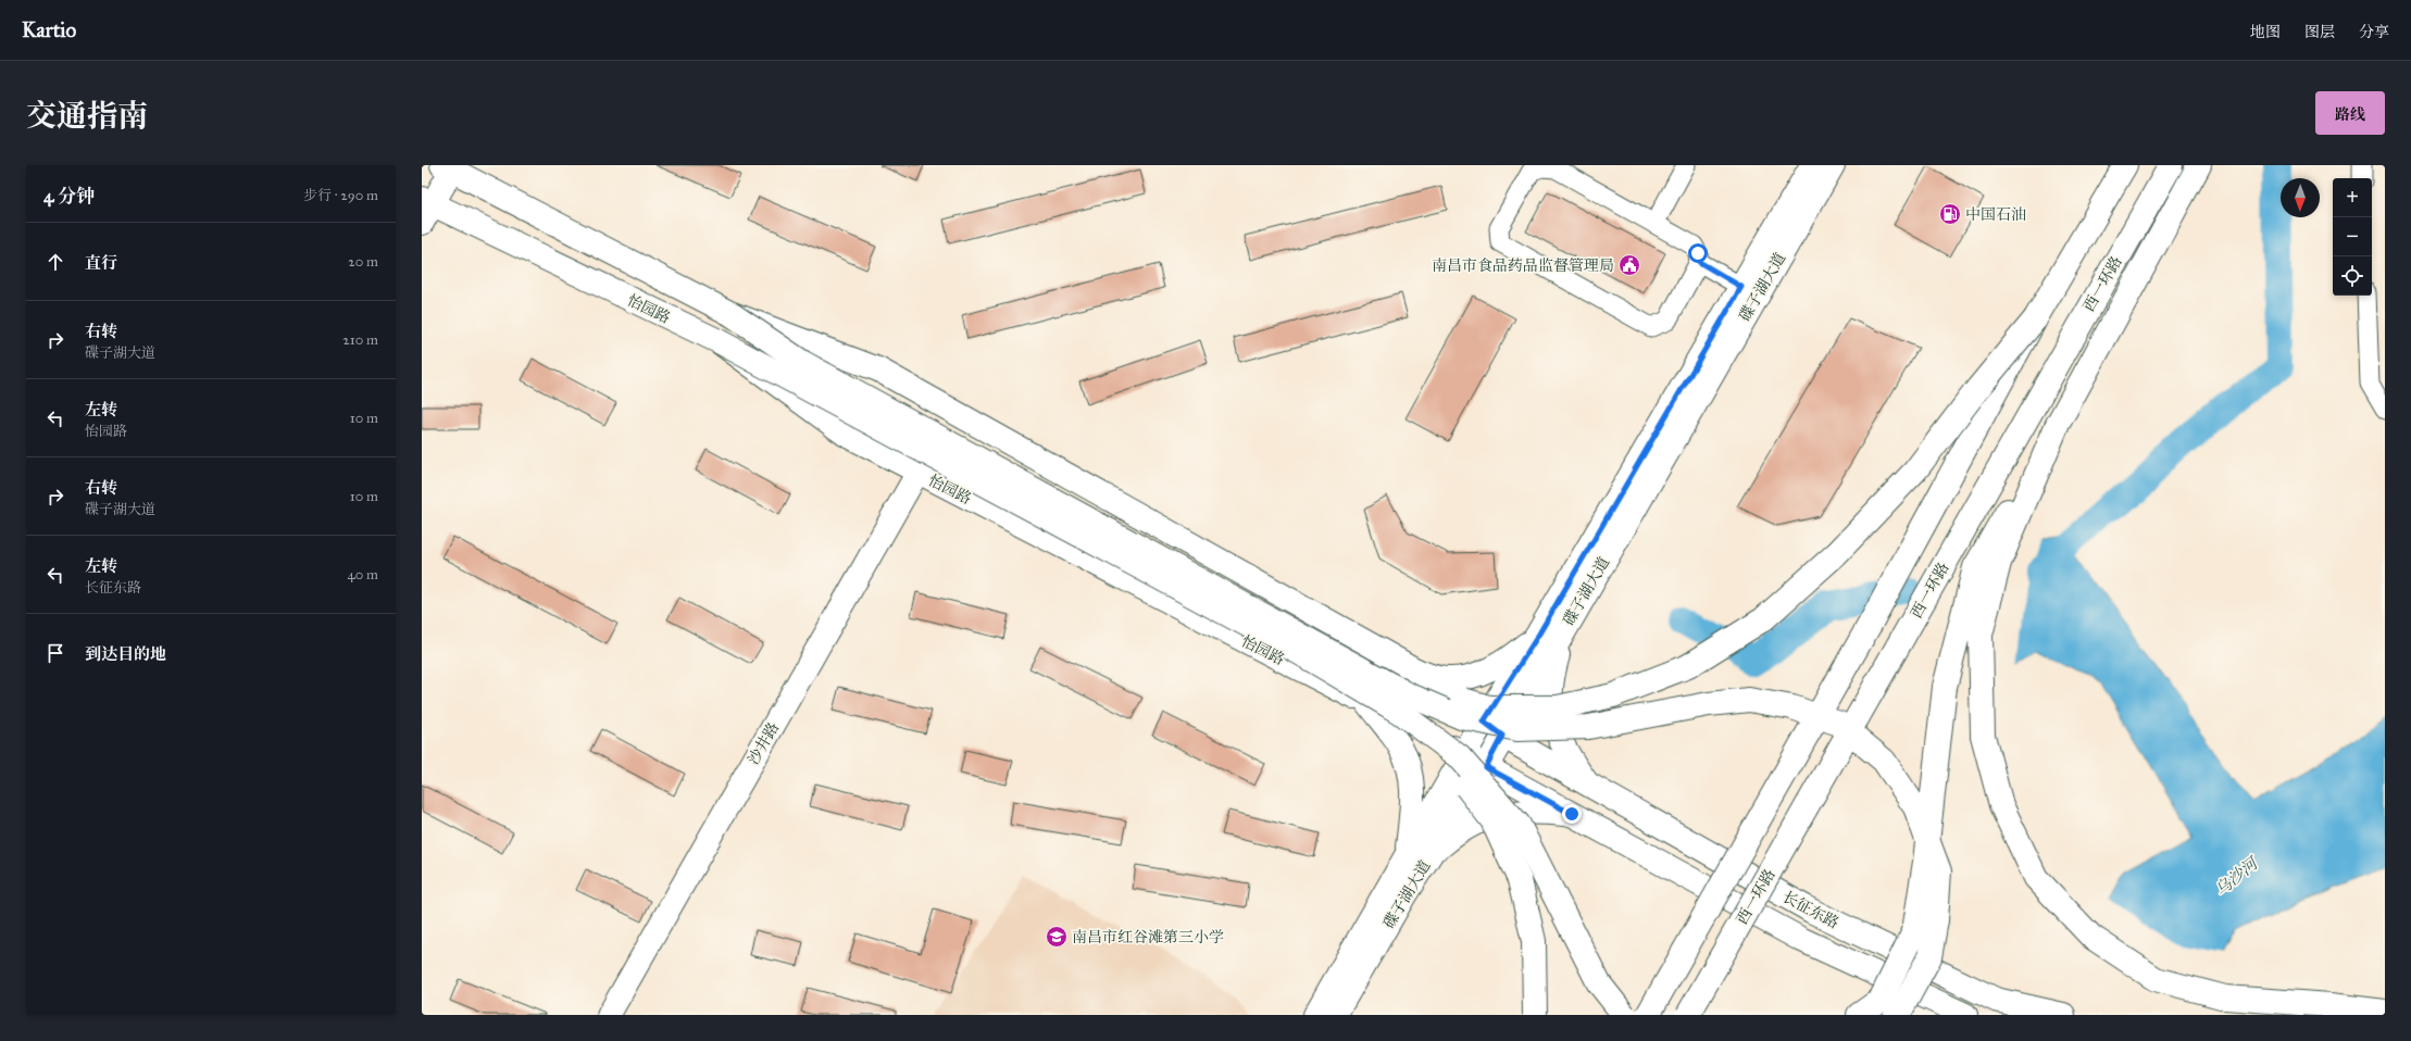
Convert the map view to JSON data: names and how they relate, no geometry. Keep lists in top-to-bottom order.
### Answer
{
  "streets": {
    "main road": [
      "西一环路",
      "碟子湖大道",
      "怡园路",
      "长征东路"
    ],
    "street": ["沙井路"]
  },
  "crossings": [
    ["碟子湖大道", "怡园路"],
    ["碟子湖大道", "长征东路"],
    ["怡园路", "沙井路"],
    ["怡园路", "长征东路"]
  ],
  "water": ["乌沙河"],
  "places": {
    "fuel station": ["中国石油"],
    "public building": ["南昌市食品药品监督管理局"],
    "school or university": ["南昌市红谷滩第三小学"]
  },
  "north": "bottom",
  "page": {
    "header": "Kartio",
    "nav": ["地图", "图层", "分享"],
    "title": "交通指南",
    "buttons": "路线",
    "heading": ["4 分钟", "步行 · 290 m"],
    "map_buttons": ["+", "−"],
    "list": [
      ["直行", "20 m"],
      ["右转", "碟子湖大道", "210 m"],
      ["左转", "怡园路", "10 m"],
      ["右转", "碟子湖大道", "10 m"],
      ["左转", "长征东路", "40 m"],
      "到达目的地"
    ]
  }
}
